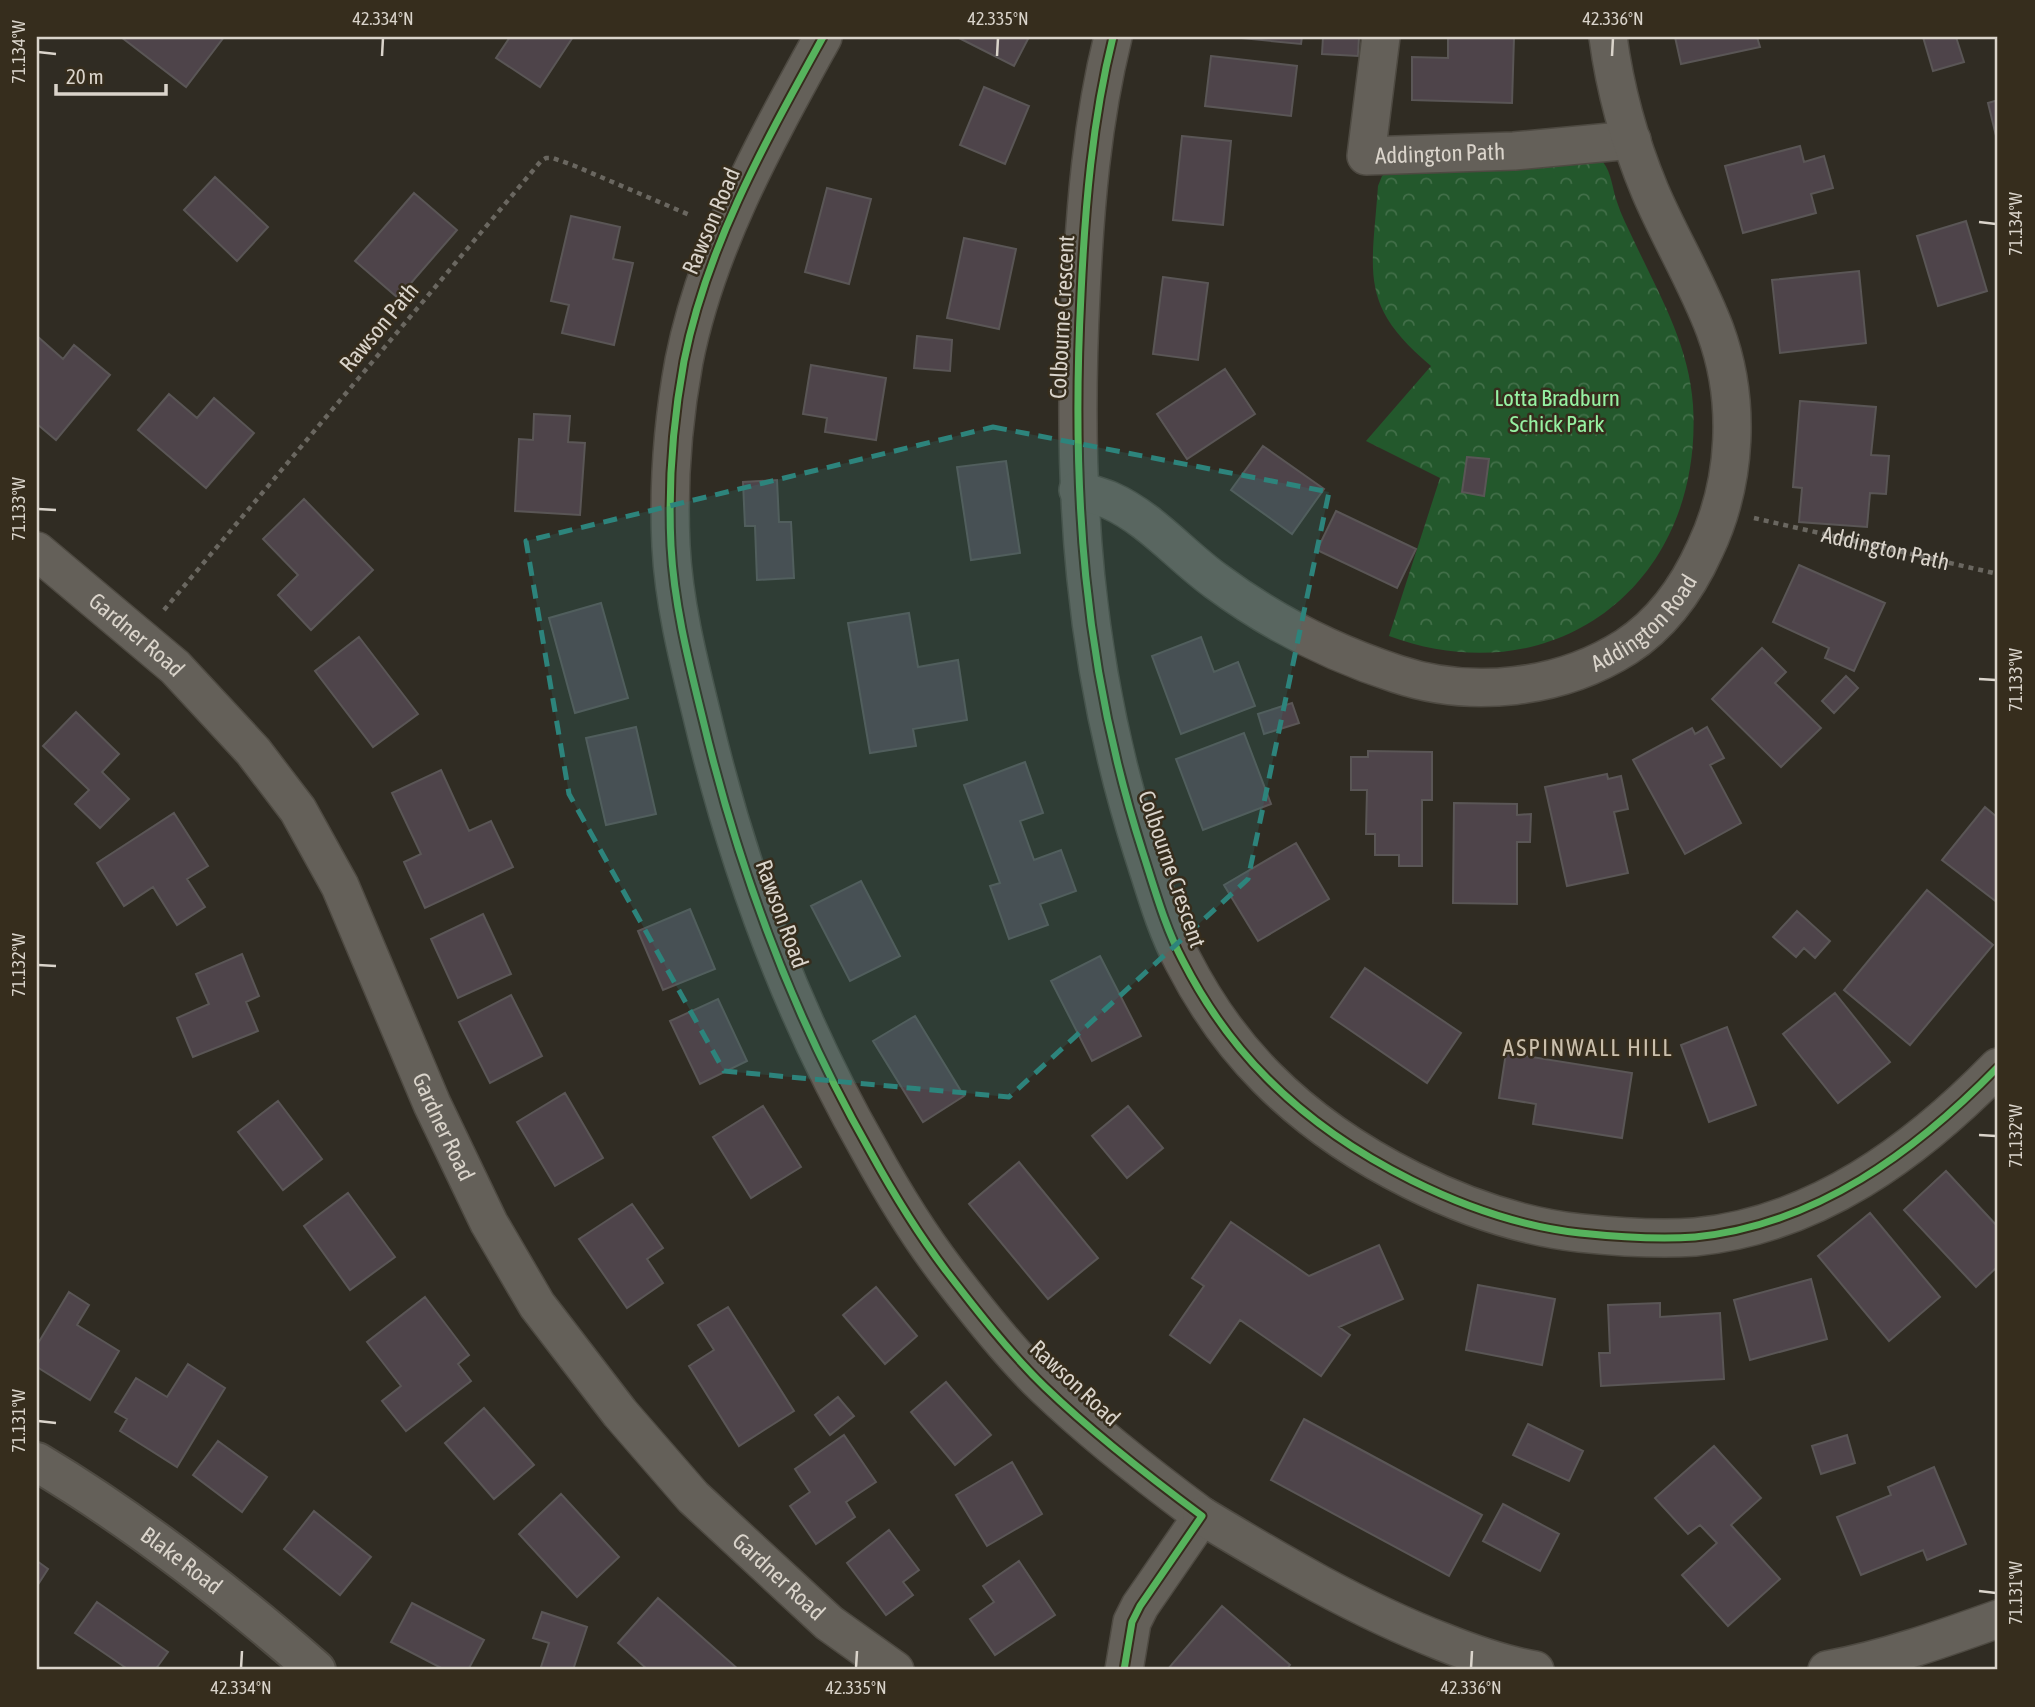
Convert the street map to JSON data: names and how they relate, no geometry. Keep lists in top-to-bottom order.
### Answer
{
  "streets": {
    "street": [
      "Addington Path",
      "Rawson Road",
      "Colbourne Crescent",
      "Addington Road",
      "Gardner Road",
      "Blake Road"
    ],
    "path": ["Rawson Path"]
  },
  "crossings": [
    ["Addington Path", "Addington Road"],
    ["Colbourne Crescent", "Addington Road"],
    ["Rawson Path", "Gardner Road"]
  ],
  "districts": ["ASPINWALL HILL"],
  "parks": ["Lotta Bradburn Schick Park"],
  "scale_bar": "20 m",
  "coordinates": [
    "42.334°N",
    "42.335°N",
    "42.336°N",
    "71.134°W",
    "71.133°W",
    "71.132°W",
    "71.131°W"
  ]
}
